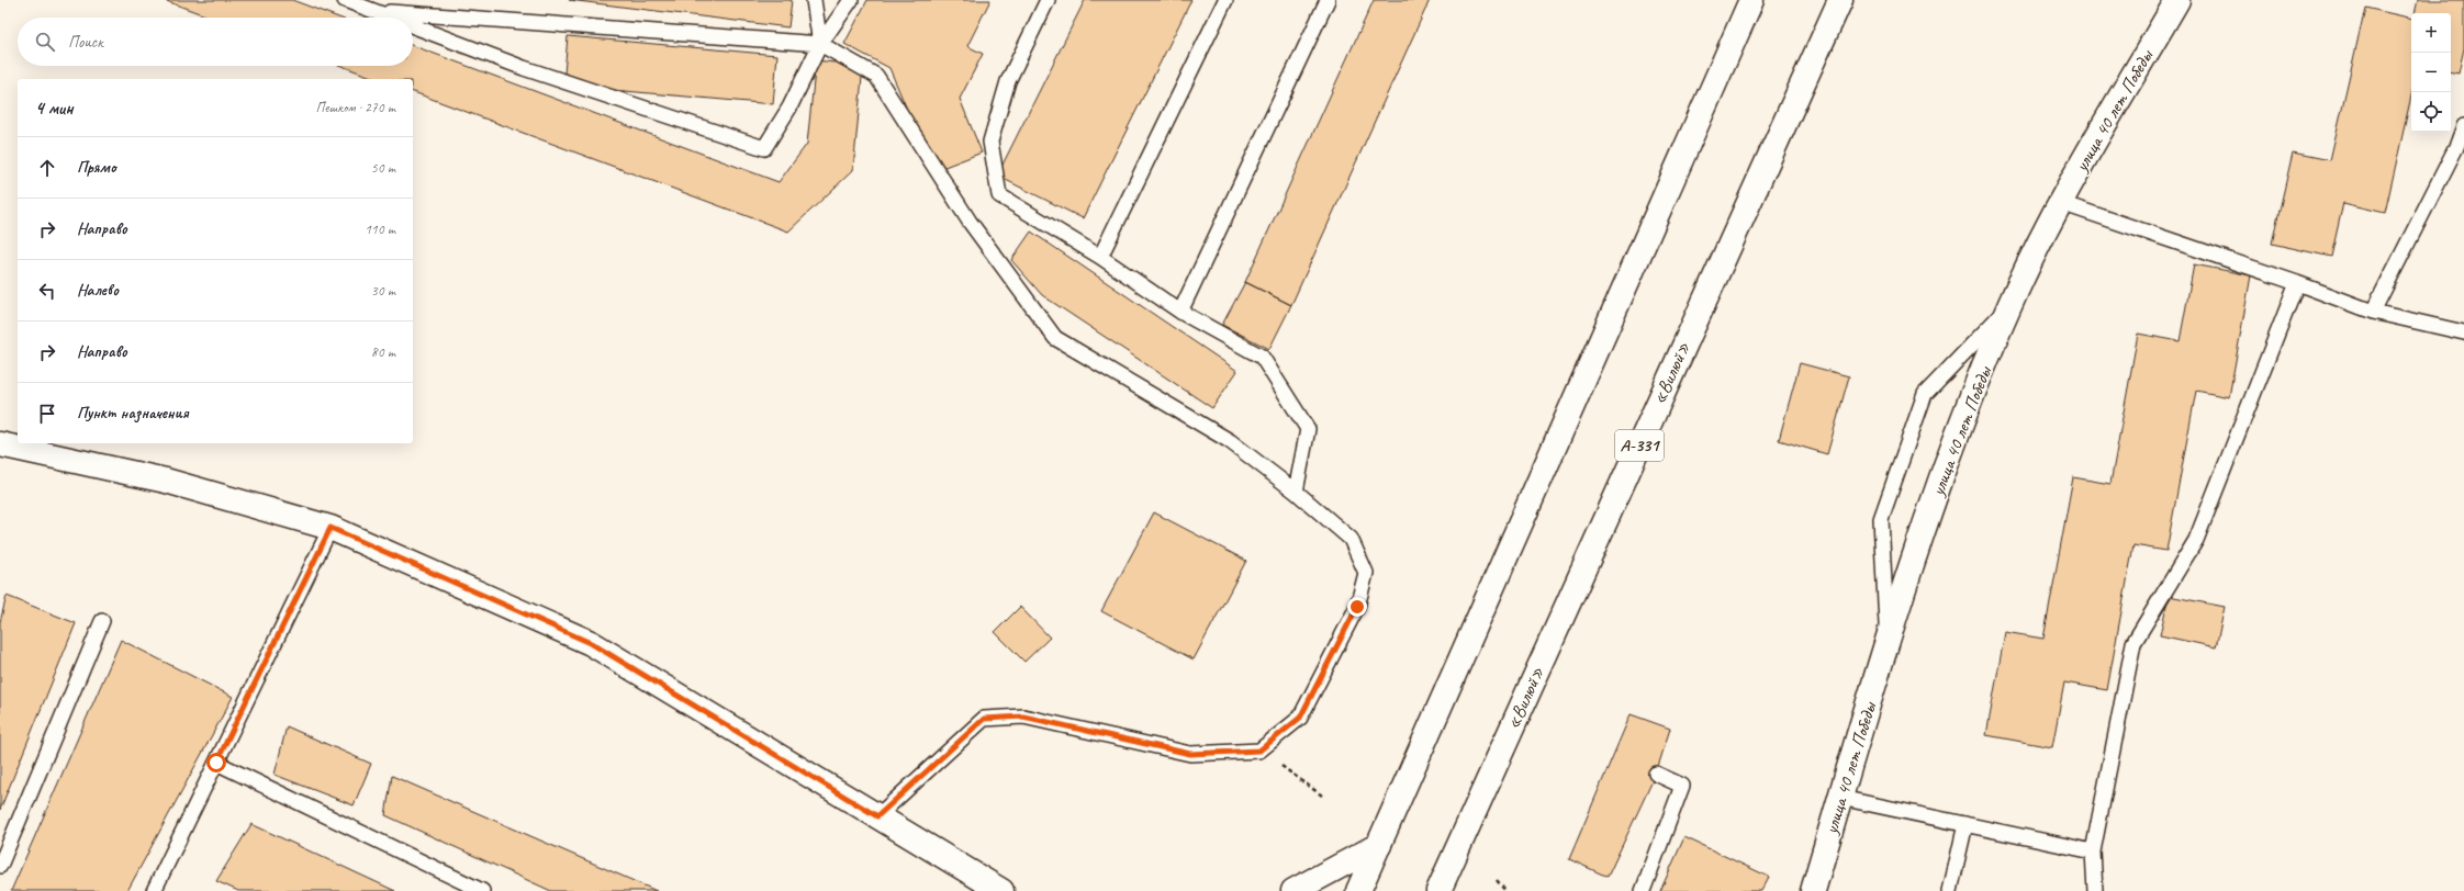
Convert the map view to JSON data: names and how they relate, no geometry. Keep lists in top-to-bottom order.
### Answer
{
  "streets": {
    "main road": ["улица 40 лет Победы", "«Вилюй»", "А-331"]
  },
  "page": {
    "map_buttons": ["+", "−"],
    "search": "Поиск",
    "heading": ["4 мин", "Пешком · 270 m"],
    "list": [
      ["Прямо", "50 m"],
      ["Направо", "110 m"],
      ["Налево", "30 m"],
      ["Направо", "80 m"],
      "Пункт назначения"
    ]
  }
}
